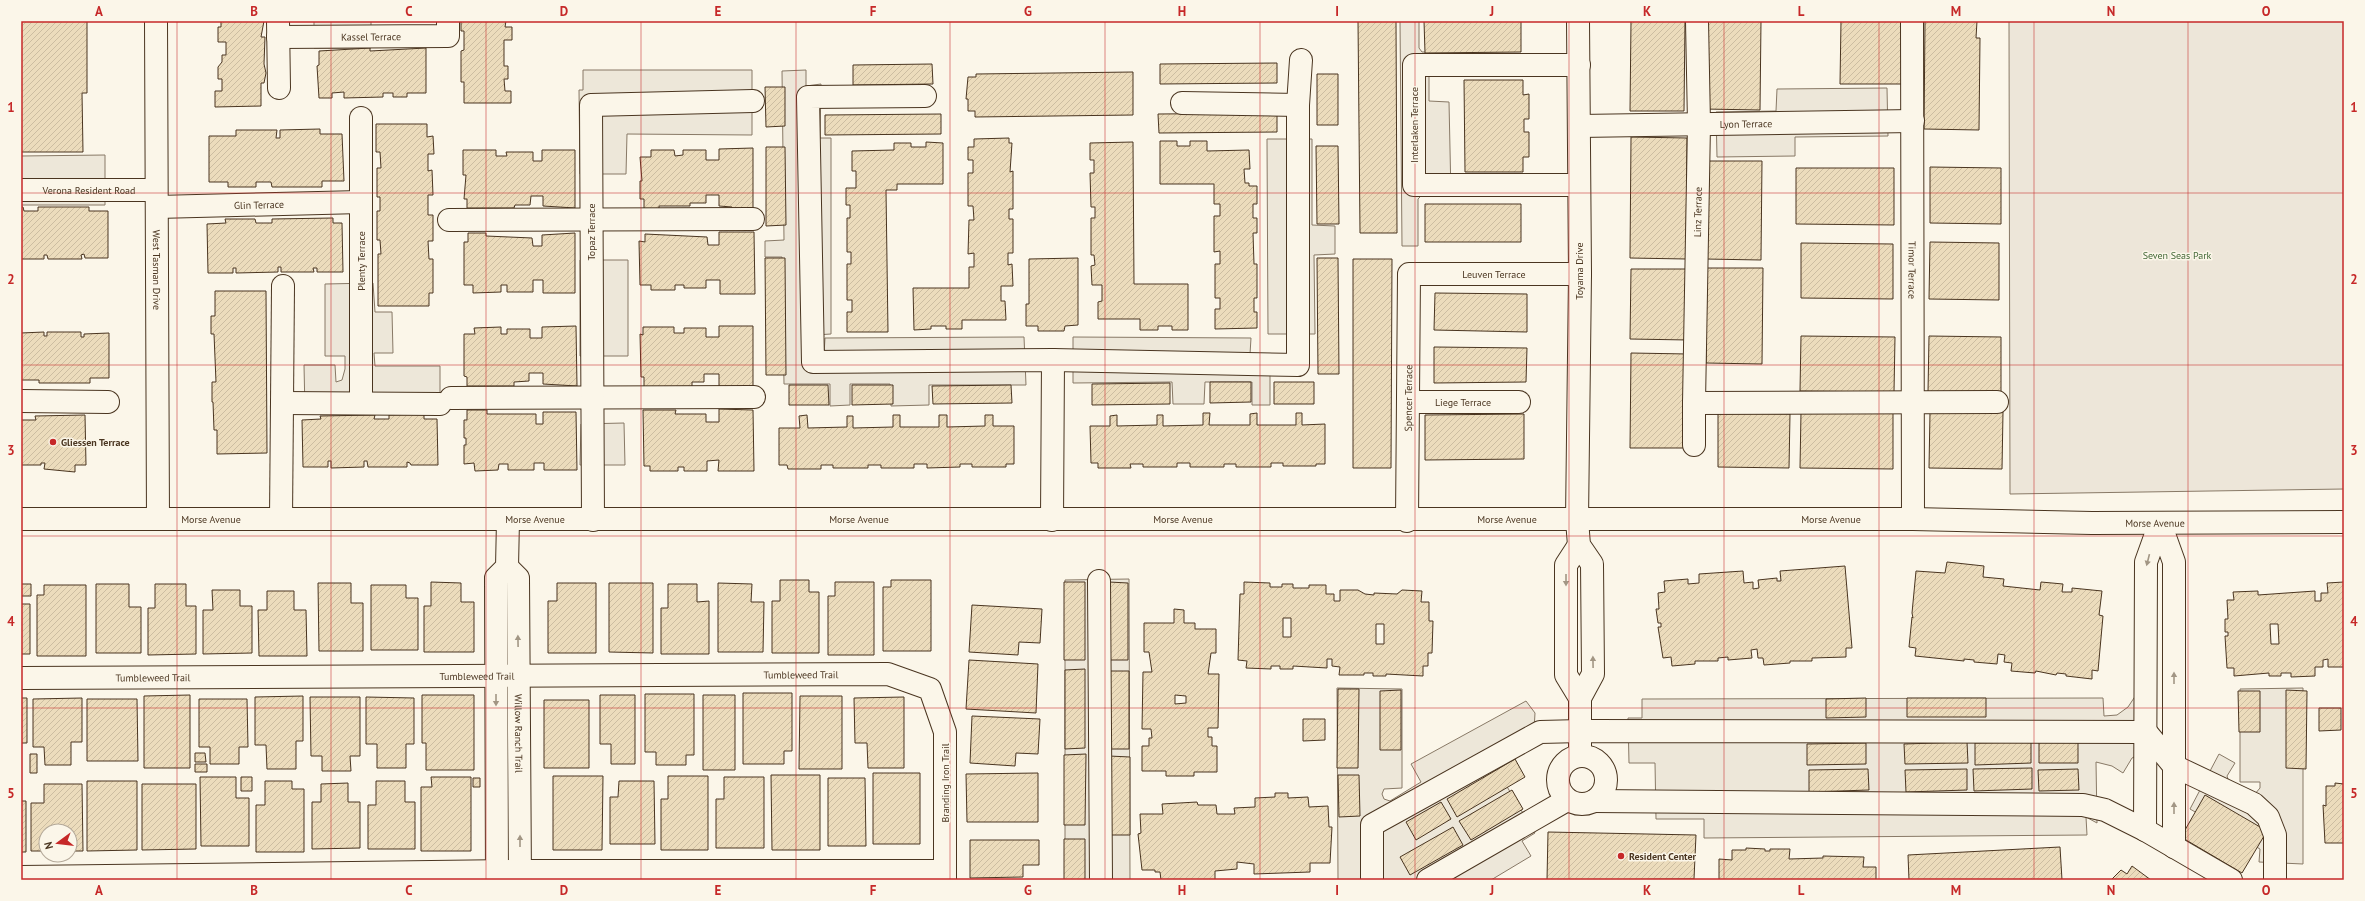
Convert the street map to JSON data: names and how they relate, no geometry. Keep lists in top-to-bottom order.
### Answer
{
  "streets": {
    "street": [
      "Kassel Terrace",
      "Lyon Terrace",
      "Interlaken Terrace",
      "Verona Resident Road",
      "Glin Terrace",
      "Linz Terrace",
      "Topaz Terrace",
      "Plenty Terrace",
      "West Tasman Drive",
      "Timor Terrace",
      "Toyama Drive",
      "Leuven Terrace",
      "Spencer Terrace",
      "Liege Terrace",
      "Morse Avenue",
      "Tumbleweed Trail",
      "Willow Ranch Trail",
      "Branding Iron Trail"
    ]
  },
  "crossings": [
    ["Lyon Terrace", "Linz Terrace"],
    ["Lyon Terrace", "Timor Terrace"],
    ["Lyon Terrace", "Toyama Drive"],
    ["Interlaken Terrace", "Toyama Drive"],
    ["Verona Resident Road", "Glin Terrace"],
    ["Verona Resident Road", "West Tasman Drive"],
    ["Glin Terrace", "Plenty Terrace"],
    ["Glin Terrace", "West Tasman Drive"],
    ["Topaz Terrace", "Morse Avenue"],
    ["West Tasman Drive", "Morse Avenue"],
    ["Timor Terrace", "Morse Avenue"],
    ["Toyama Drive", "Leuven Terrace"],
    ["Toyama Drive", "Morse Avenue"],
    ["Leuven Terrace", "Spencer Terrace"],
    ["Spencer Terrace", "Liege Terrace"],
    ["Spencer Terrace", "Morse Avenue"],
    ["Tumbleweed Trail", "Willow Ranch Trail"],
    ["Tumbleweed Trail", "Branding Iron Trail"]
  ],
  "parks": ["Seven Seas Park"],
  "places": ["Gliessen Terrace", "Resident Center"],
  "north": "left",
  "grid": {
    "columns": [
      "A",
      "B",
      "C",
      "D",
      "E",
      "F",
      "G",
      "H",
      "I",
      "J",
      "K",
      "L",
      "M",
      "N",
      "O"
    ],
    "rows": [
      "1",
      "2",
      "3",
      "4",
      "5"
    ]
  }
}
